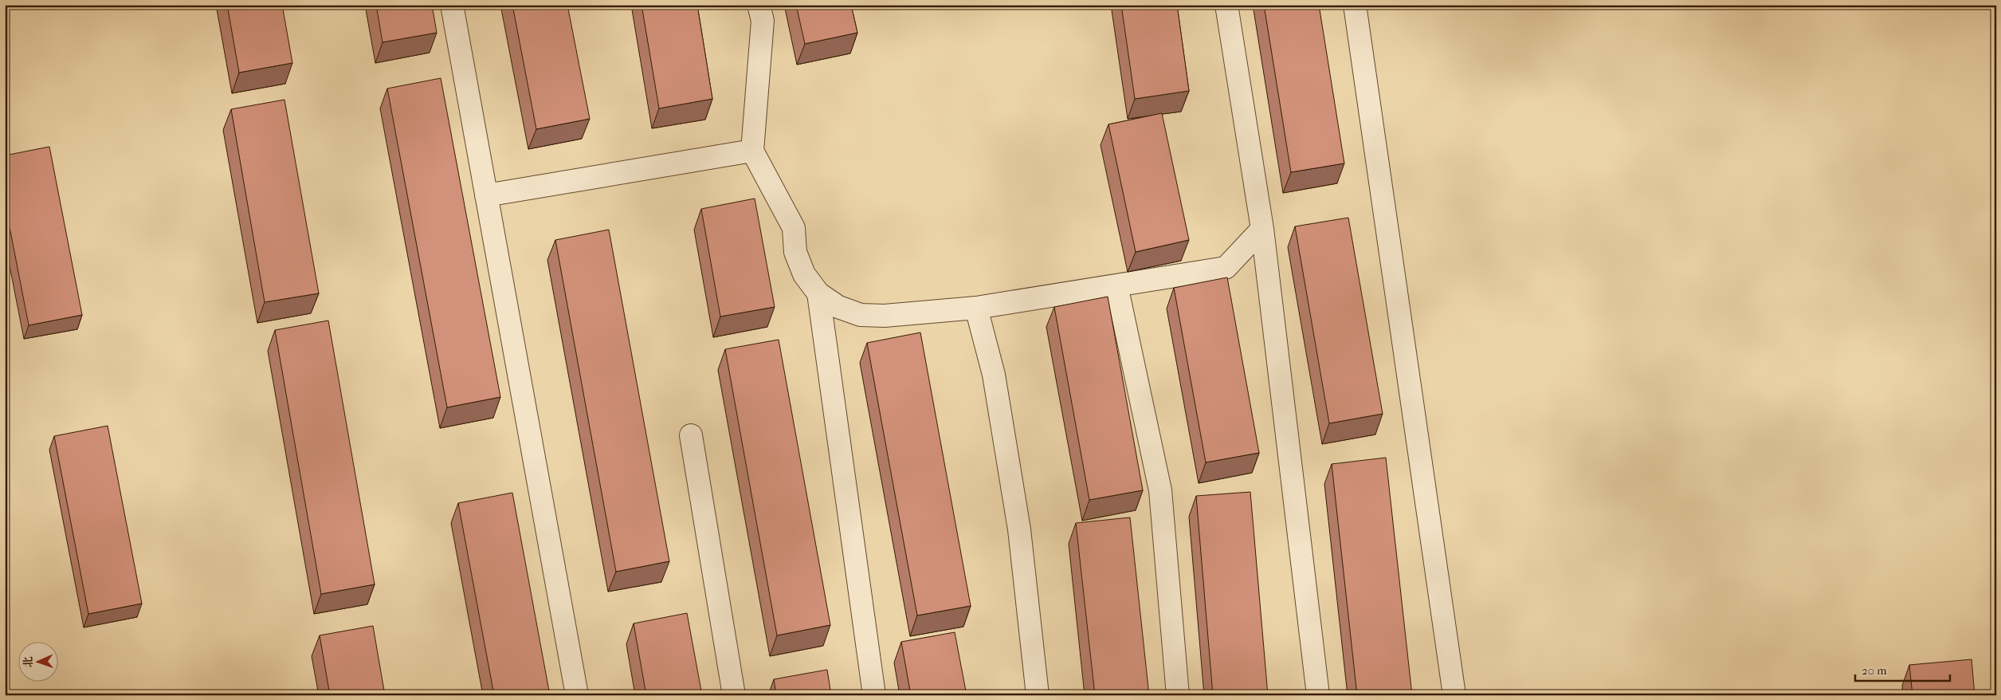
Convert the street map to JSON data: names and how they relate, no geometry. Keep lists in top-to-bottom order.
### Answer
{
  "scale_bar": "20 m",
  "north": "left"
}
